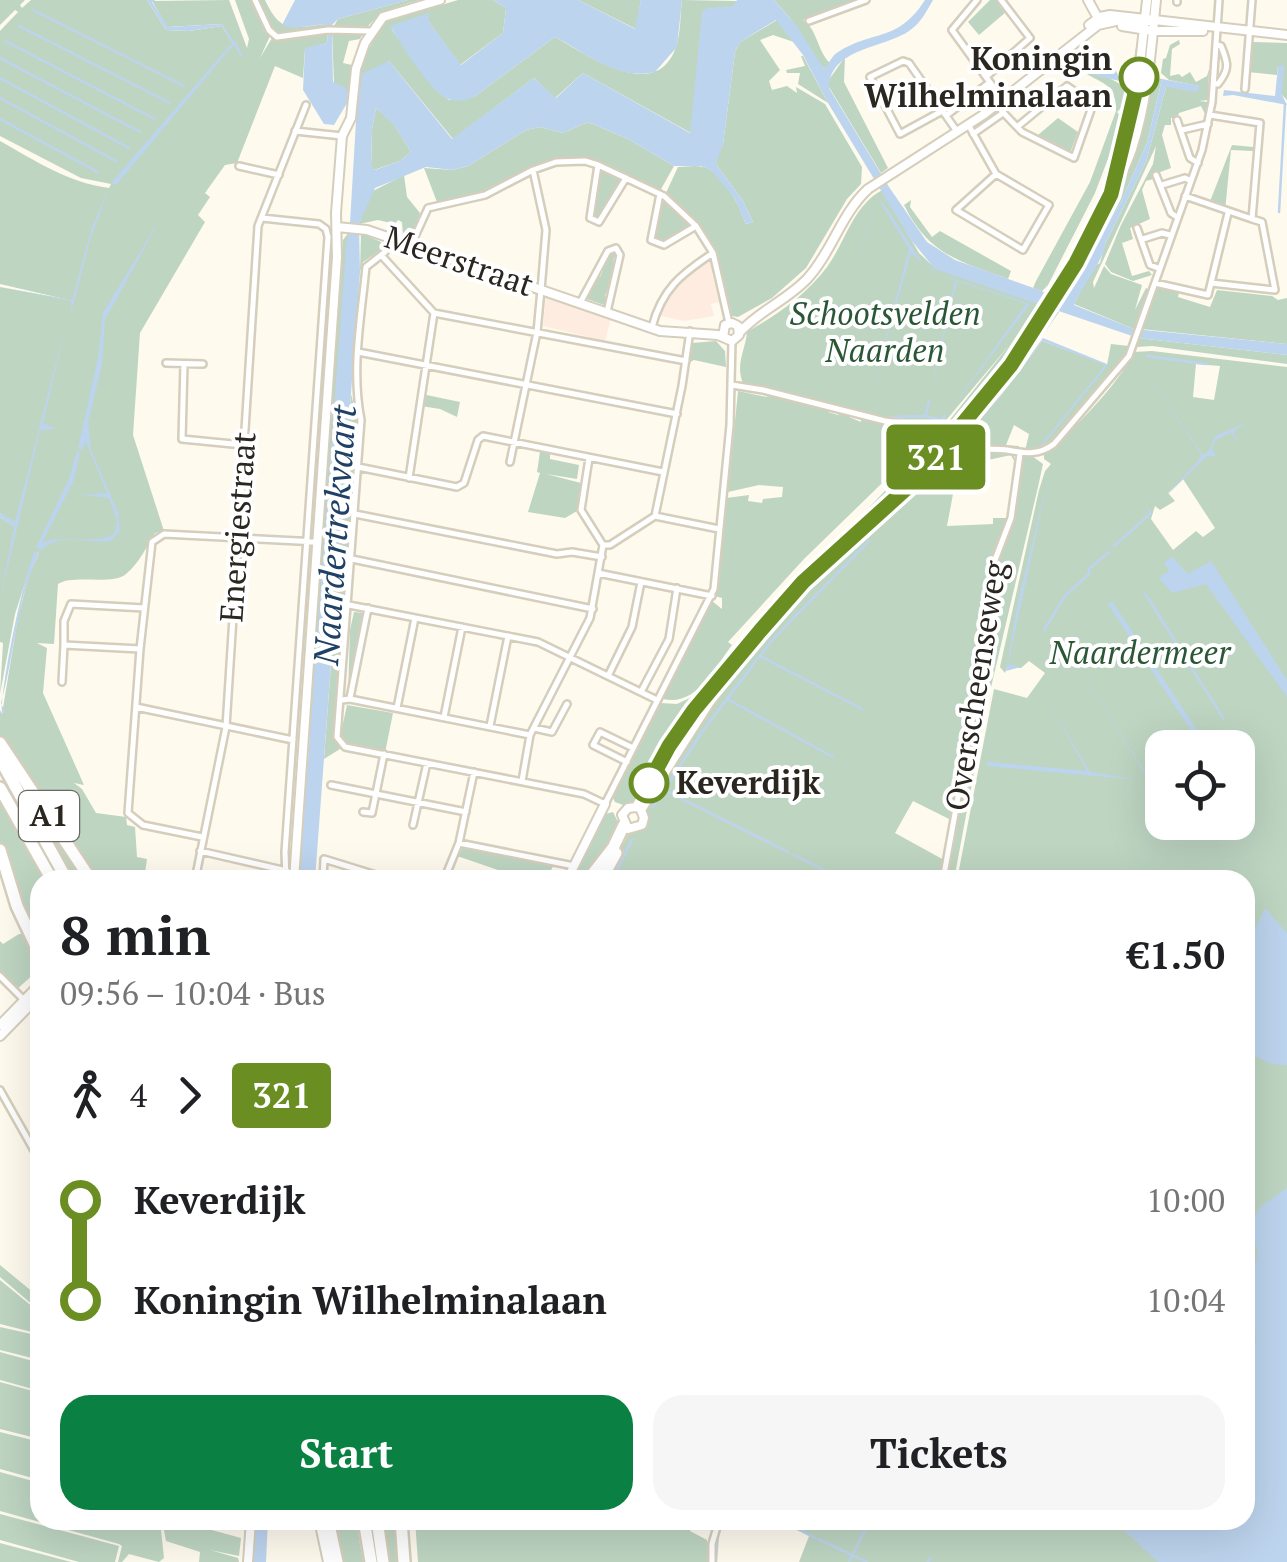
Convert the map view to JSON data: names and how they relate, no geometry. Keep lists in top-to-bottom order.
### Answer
{
  "streets": {
    "highway": ["A1"],
    "street": ["Meerstraat", "Energiestraat", "Overscheenseweg"]
  },
  "water": ["Naardertrekvaart"],
  "parks": ["Schootsvelden Naarden", "Naardermeer"],
  "places": ["Koningin Wilhelminalaan", "Keverdijk"],
  "lines": ["bus line 321"],
  "page": {
    "on_map": "321",
    "heading": ["8 min", "09:56 – 10:04 · Bus", "€1.50"],
    "legs": ["4", "321"],
    "list": [
      {
        "name": "Keverdijk",
        "value": "10:00"
      },
      {
        "name": "Koningin Wilhelminalaan",
        "value": "10:04"
      }
    ],
    "buttons": ["Start", "Tickets"]
  }
}
